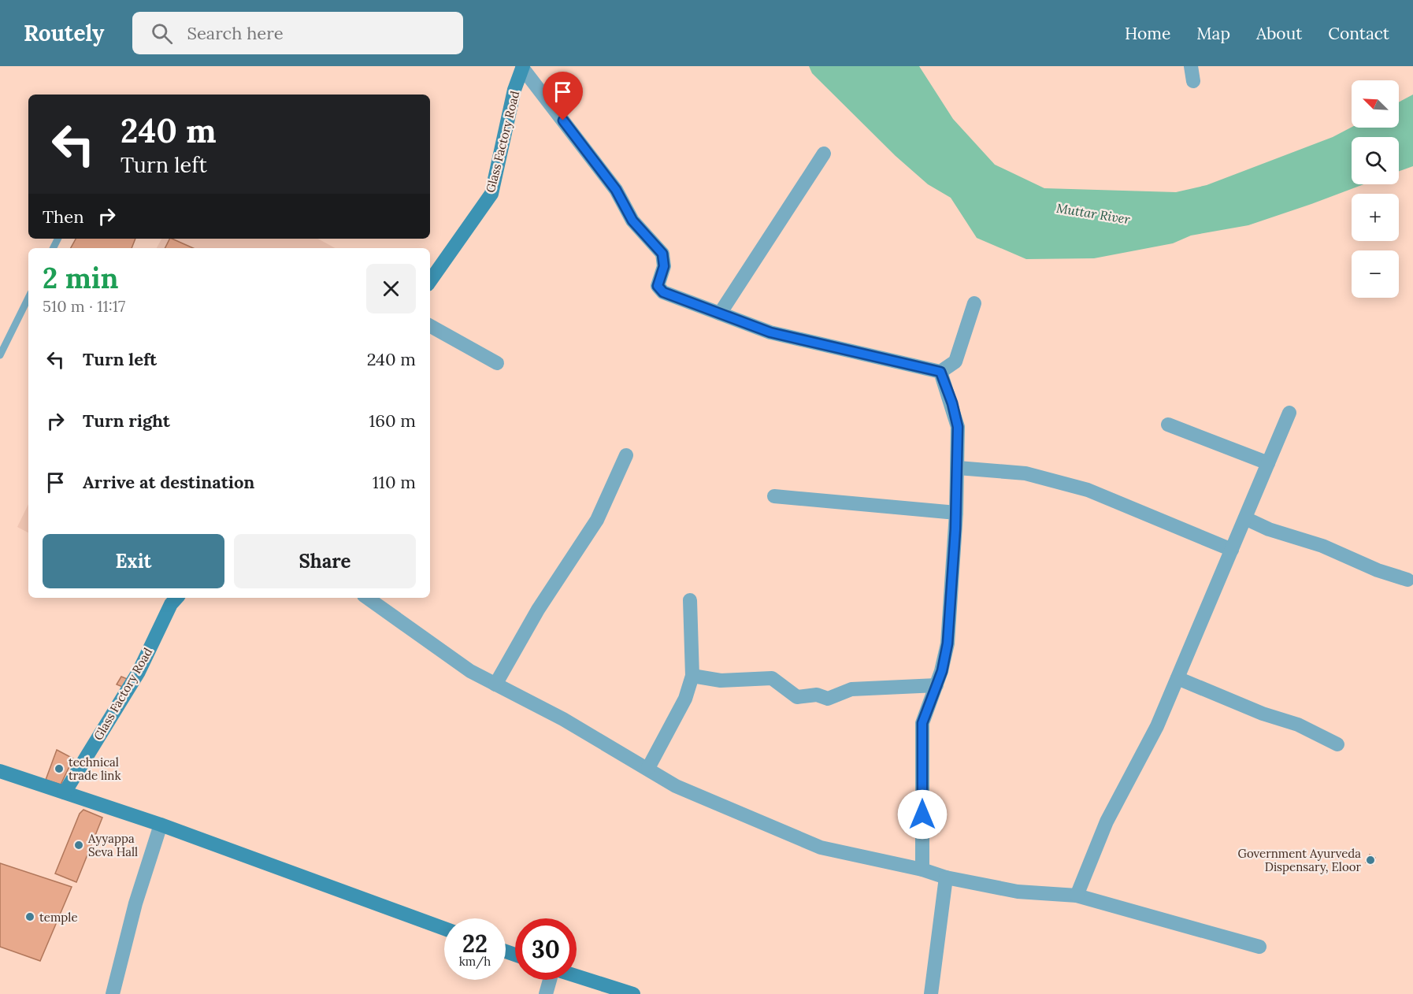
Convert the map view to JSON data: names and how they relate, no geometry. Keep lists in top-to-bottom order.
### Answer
{
  "streets": {
    "main road": ["Glass Factory Road"]
  },
  "water": ["Muttar River"],
  "places": [
    "technical trade link",
    "Ayyappa Seva Hall",
    "Government Ayurveda Dispensary, Eloor",
    "temple"
  ],
  "north": "top left",
  "page": {
    "header": "Routely",
    "search": "Search here",
    "nav": [
      "Home",
      "Map",
      "About",
      "Contact"
    ],
    "map_buttons": ["+", "−"],
    "turn": ["240 m", "Turn left"],
    "then": "Then",
    "heading": ["2 min", "510 m · 11:17"],
    "list": [
      {
        "name": "Turn left",
        "value": "240 m"
      },
      {
        "name": "Turn right",
        "value": "160 m"
      },
      {
        "name": "Arrive at destination",
        "value": "110 m"
      }
    ],
    "buttons": ["Exit", "Share"],
    "speed": "22 km/h",
    "limit": "30"
  }
}
